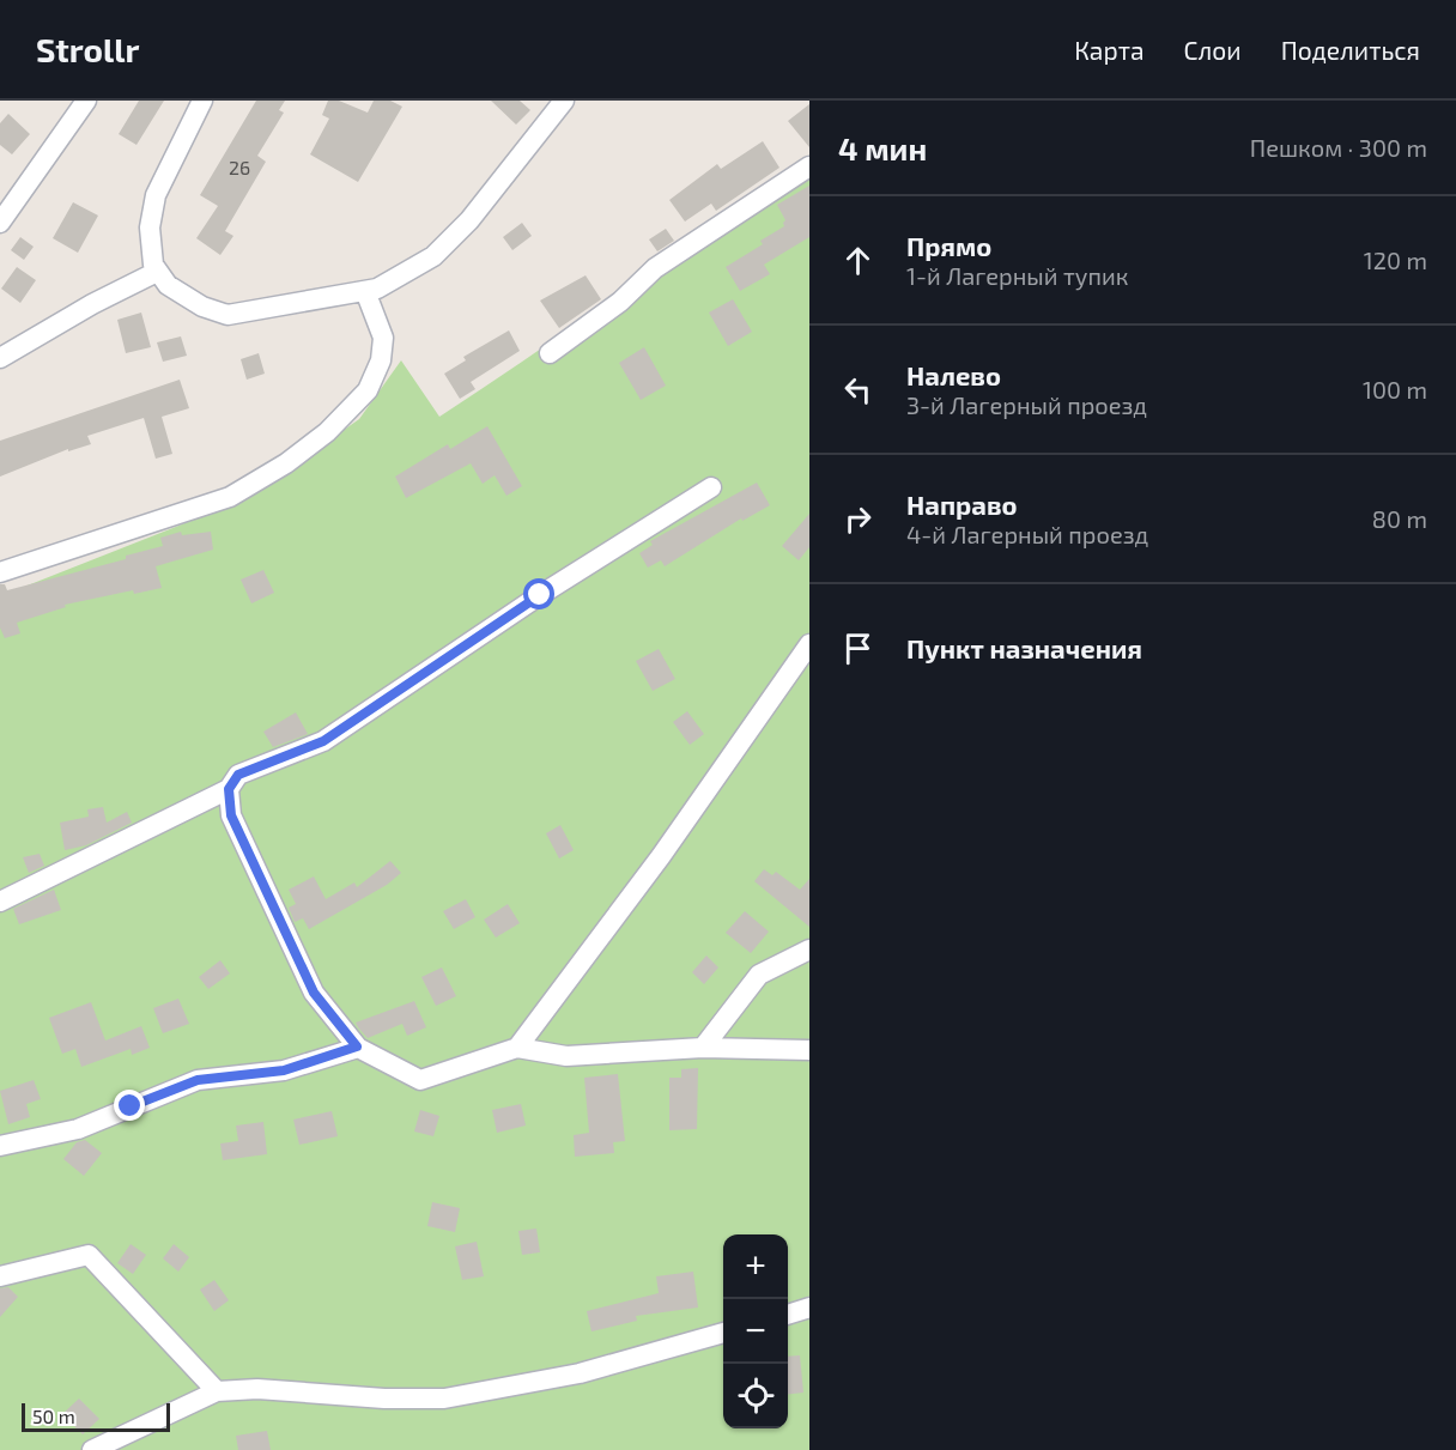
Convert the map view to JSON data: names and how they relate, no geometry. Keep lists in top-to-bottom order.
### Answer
{
  "house_numbers": ["26"],
  "scale_bar": "50 m",
  "page": {
    "header": "Strollr",
    "nav": ["Карта", "Слои", "Поделиться"],
    "heading": ["4 мин", "Пешком · 300 m"],
    "list": [
      ["Прямо", "1-й Лагерный тупик", "120 m"],
      ["Налево", "3-й Лагерный проезд", "100 m"],
      ["Направо", "4-й Лагерный проезд", "80 m"],
      "Пункт назначения"
    ],
    "map_buttons": ["+", "−"],
    "scale": "50 m"
  }
}
